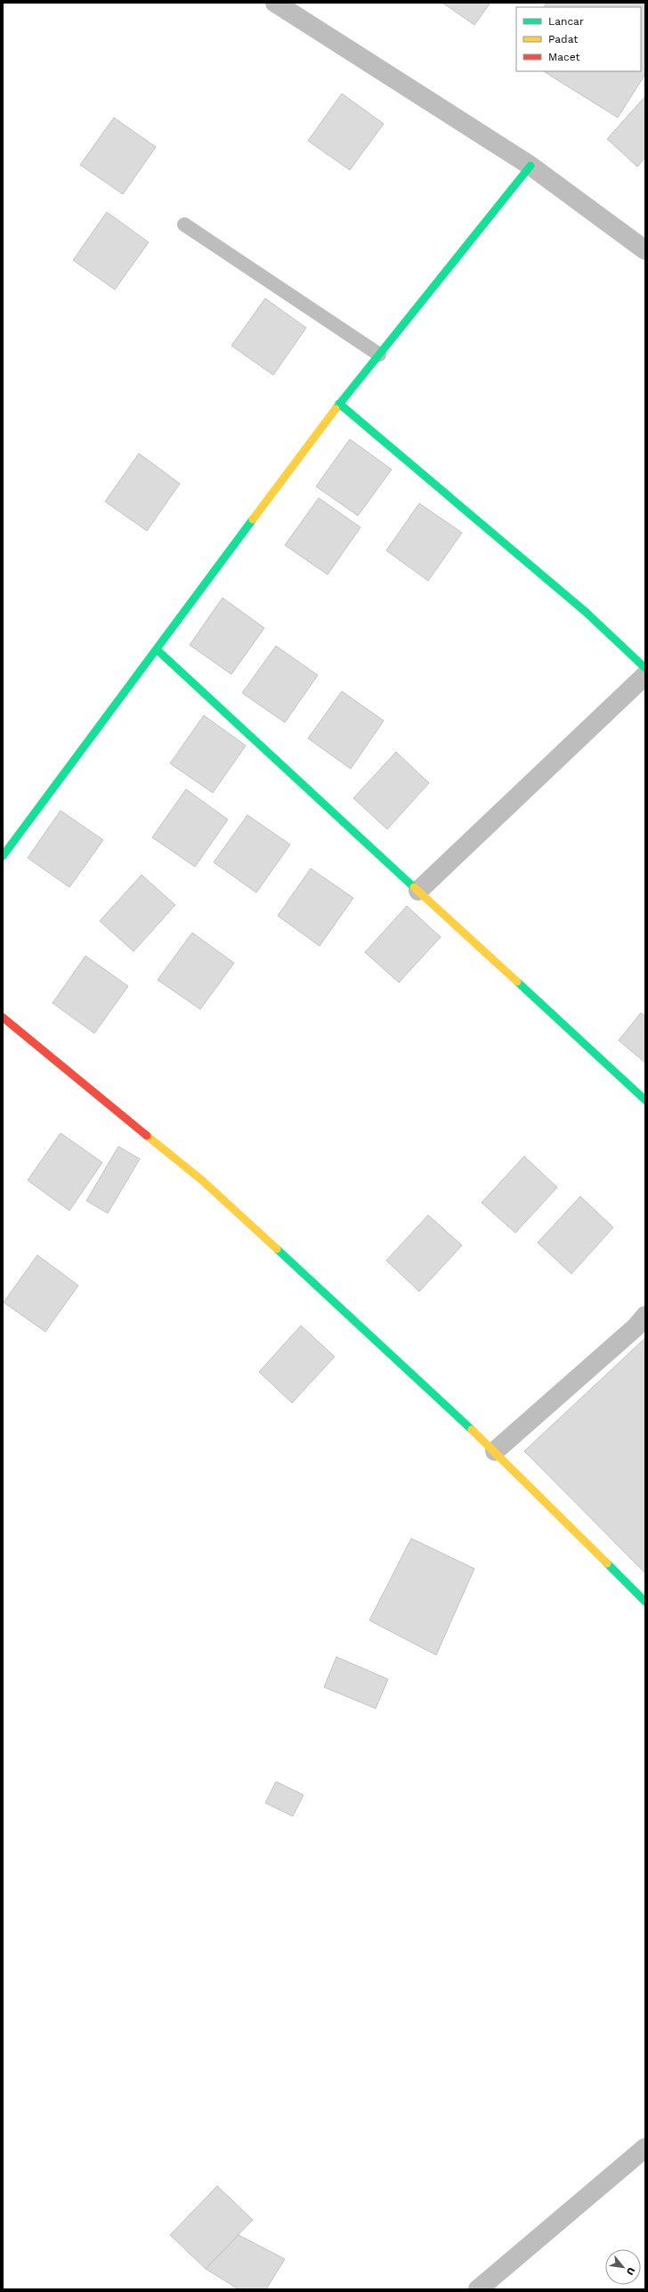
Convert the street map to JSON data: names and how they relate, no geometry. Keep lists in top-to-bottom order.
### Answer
{
  "legend": ["Lancar", "Padat", "Macet"],
  "north": "bottom right"
}
